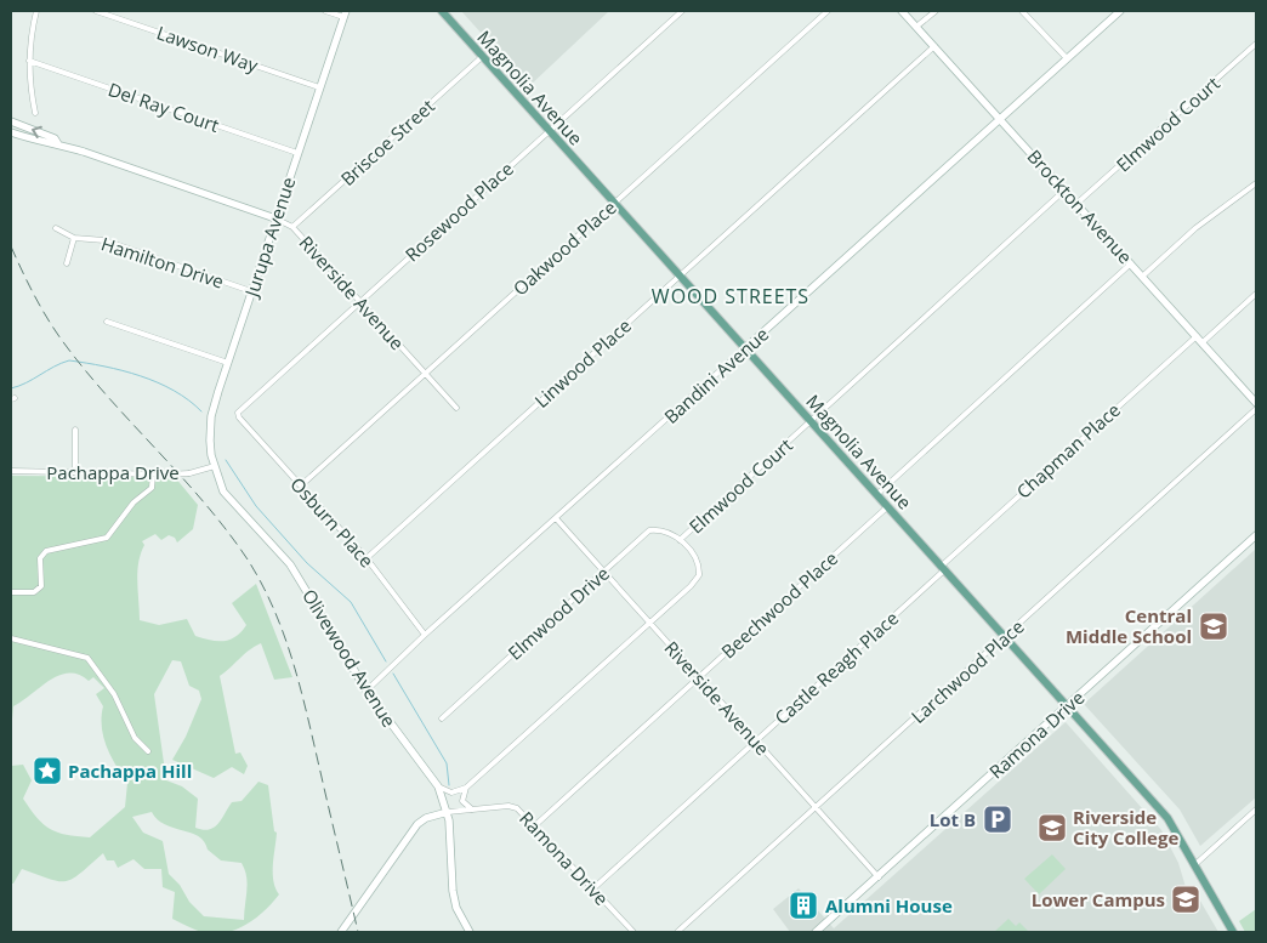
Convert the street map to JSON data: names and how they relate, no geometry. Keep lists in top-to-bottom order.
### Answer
{
  "streets": {
    "main road": ["Magnolia Avenue"],
    "street": [
      "Lawson Way",
      "Del Ray Court",
      "Elmwood Court",
      "Briscoe Street",
      "Brockton Avenue",
      "Rosewood Place",
      "Jurupa Avenue",
      "Oakwood Place",
      "Hamilton Drive",
      "Riverside Avenue",
      "Linwood Place",
      "Bandini Avenue",
      "Chapman Place",
      "Pachappa Drive",
      "Osburn Place",
      "Beechwood Place",
      "Elmwood Drive",
      "Olivewood Avenue",
      "Castle Reagh Place",
      "Larchwood Place",
      "Ramona Drive"
    ]
  },
  "crossings": [
    ["Lawson Way", "Jurupa Avenue"],
    ["Magnolia Avenue", "Elmwood Court"],
    ["Magnolia Avenue", "Briscoe Street"],
    ["Magnolia Avenue", "Rosewood Place"],
    ["Magnolia Avenue", "Oakwood Place"],
    ["Magnolia Avenue", "Linwood Place"],
    ["Magnolia Avenue", "Bandini Avenue"],
    ["Magnolia Avenue", "Chapman Place"],
    ["Magnolia Avenue", "Beechwood Place"],
    ["Magnolia Avenue", "Castle Reagh Place"],
    ["Magnolia Avenue", "Larchwood Place"],
    ["Magnolia Avenue", "Ramona Drive"],
    ["Del Ray Court", "Jurupa Avenue"],
    ["Elmwood Court", "Brockton Avenue"],
    ["Elmwood Court", "Riverside Avenue"],
    ["Elmwood Court", "Elmwood Drive"],
    ["Briscoe Street", "Riverside Avenue"],
    ["Brockton Avenue", "Linwood Place"],
    ["Brockton Avenue", "Bandini Avenue"],
    ["Brockton Avenue", "Chapman Place"],
    ["Rosewood Place", "Riverside Avenue"],
    ["Rosewood Place", "Osburn Place"],
    ["Jurupa Avenue", "Hamilton Drive"],
    ["Jurupa Avenue", "Riverside Avenue"],
    ["Jurupa Avenue", "Pachappa Drive"],
    ["Jurupa Avenue", "Olivewood Avenue"],
    ["Oakwood Place", "Riverside Avenue"],
    ["Oakwood Place", "Osburn Place"],
    ["Riverside Avenue", "Bandini Avenue"],
    ["Riverside Avenue", "Beechwood Place"],
    ["Riverside Avenue", "Elmwood Drive"],
    ["Riverside Avenue", "Castle Reagh Place"],
    ["Riverside Avenue", "Larchwood Place"],
    ["Riverside Avenue", "Ramona Drive"],
    ["Linwood Place", "Osburn Place"],
    ["Bandini Avenue", "Osburn Place"],
    ["Bandini Avenue", "Olivewood Avenue"],
    ["Chapman Place", "Castle Reagh Place"],
    ["Pachappa Drive", "Olivewood Avenue"],
    ["Beechwood Place", "Ramona Drive"],
    ["Olivewood Avenue", "Ramona Drive"],
    ["Castle Reagh Place", "Ramona Drive"]
  ],
  "districts": ["WOOD STREETS"],
  "places": {
    "school or university": ["Central Middle School", "Riverside City College", "Lower Campus"],
    "place": ["Pachappa Hill"],
    "parking": ["Lot B"],
    "building": ["Alumni House"]
  }
}
